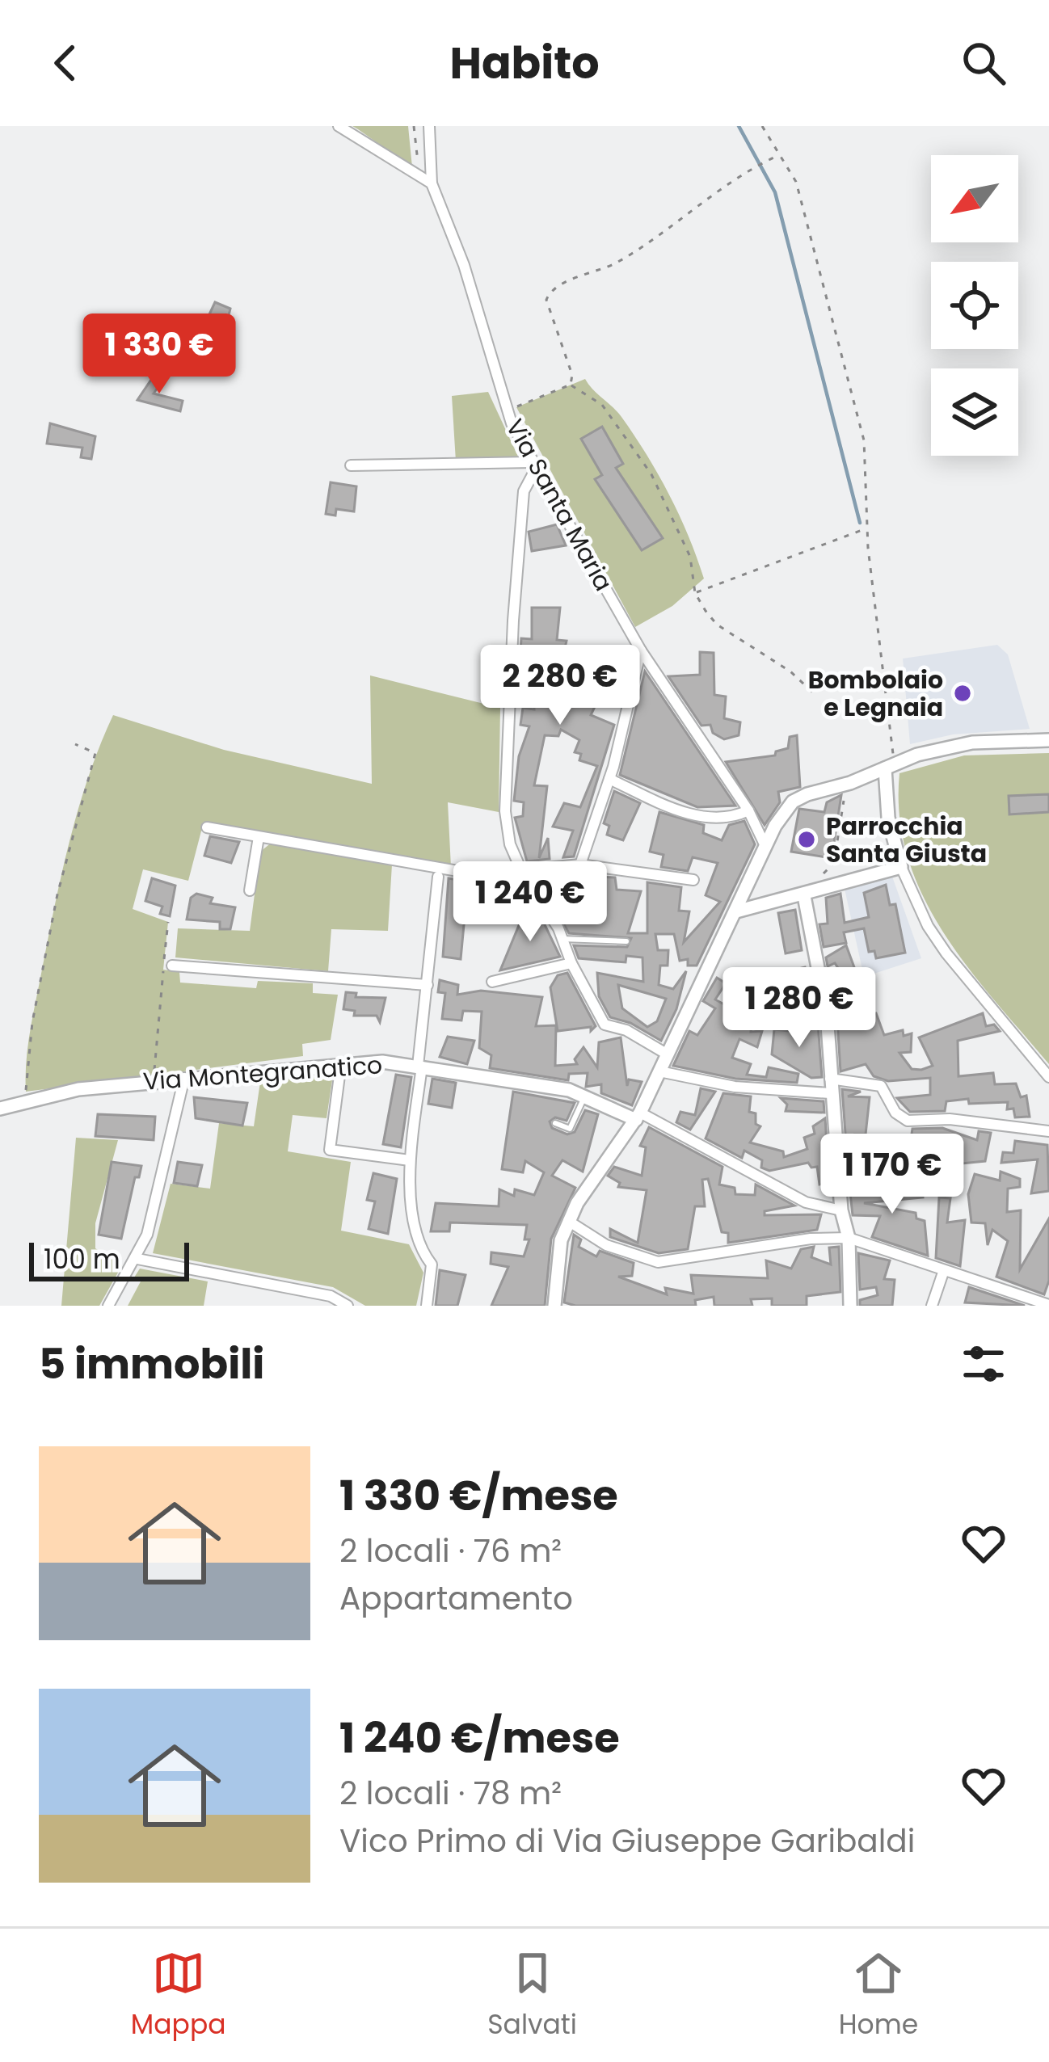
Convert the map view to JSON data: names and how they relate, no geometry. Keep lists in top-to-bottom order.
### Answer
{
  "streets": {
    "street": ["Via Santa Maria", "Via Montegranatico"]
  },
  "places": ["Bombolaio e Legnaia", "Parrocchia Santa Giusta"],
  "scale_bar": "100 m",
  "north": "bottom left",
  "page": {
    "header": "Habito",
    "price": [
      "1 330 €",
      "2 280 €",
      "1 240 €",
      "1 280 €",
      "1 170 €"
    ],
    "scale": "100 m",
    "heading": "5 immobili",
    "list": [
      {
        "name": "1 330 €/mese",
        "note": "2 locali · 76 m² · Appartamento"
      },
      {
        "name": "1 240 €/mese",
        "note": "2 locali · 78 m² · Vico Primo di Via Giuseppe Garibaldi"
      }
    ],
    "tabs": ["Mappa", "Salvati", "Home"]
  }
}
